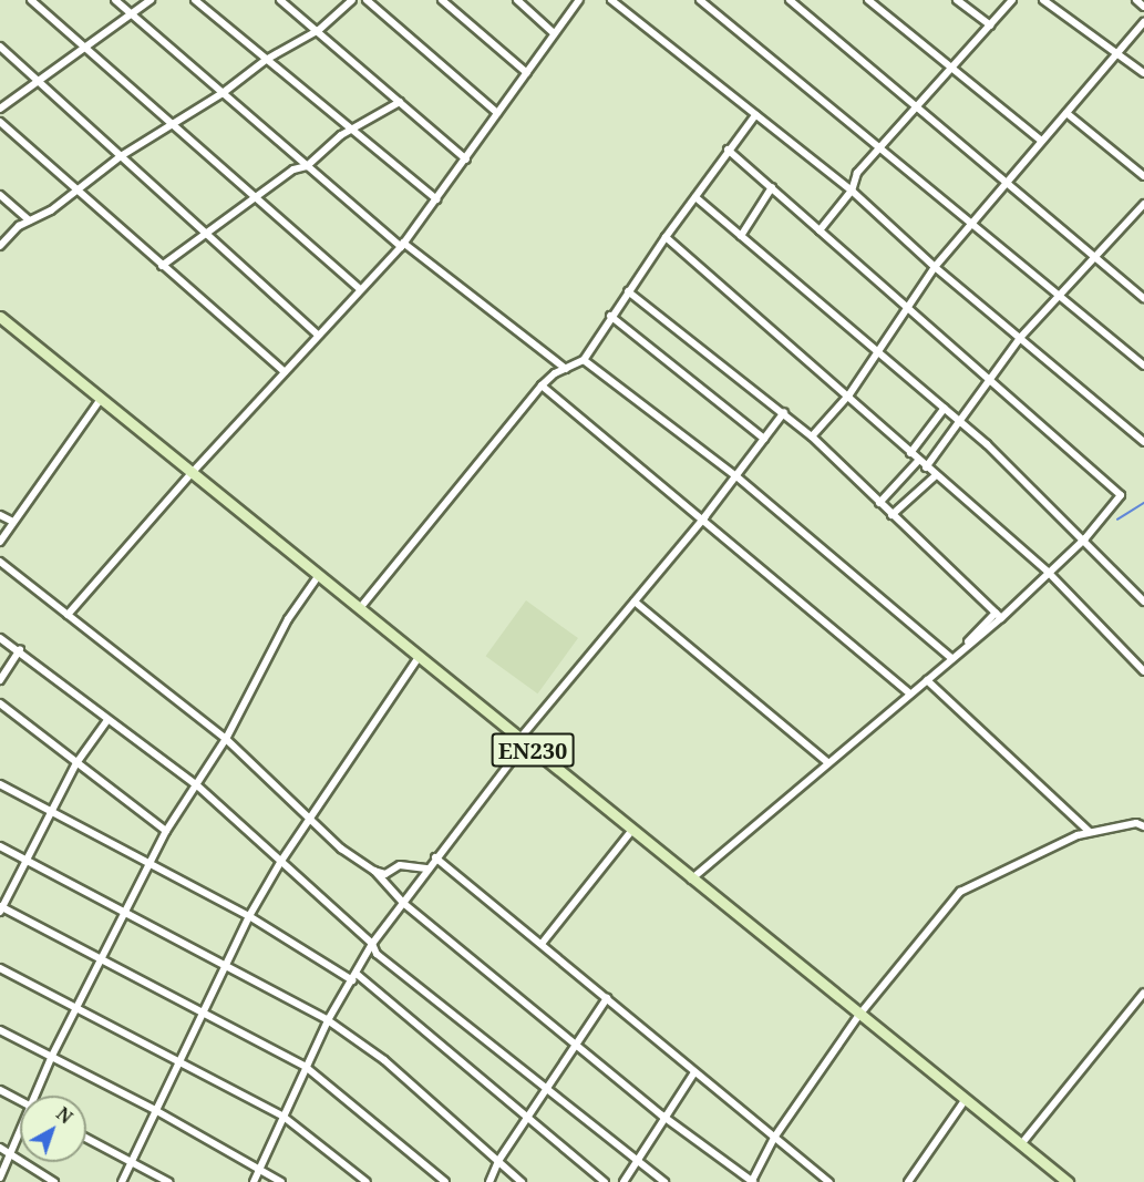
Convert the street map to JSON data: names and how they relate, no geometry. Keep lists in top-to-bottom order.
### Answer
{
  "streets": {
    "main road": ["EN230"]
  },
  "north": "top right"
}
